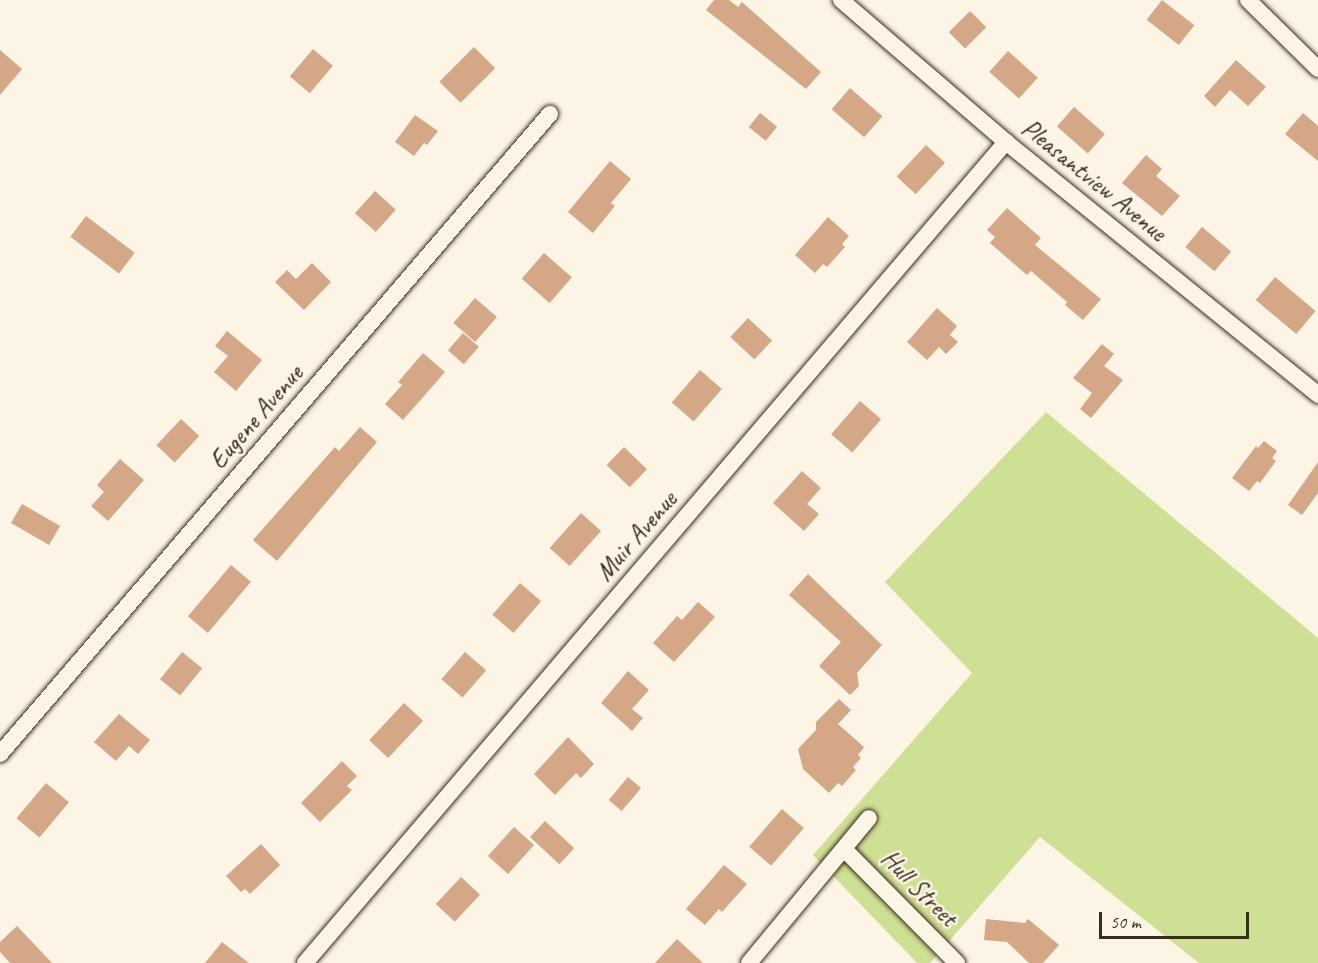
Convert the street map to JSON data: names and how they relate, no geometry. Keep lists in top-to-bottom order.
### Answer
{
  "streets": {
    "street": [
      "Pleasantview Avenue",
      "Eugene Avenue",
      "Muir Avenue",
      "Hull Street"
    ]
  },
  "crossings": [
    ["Pleasantview Avenue", "Muir Avenue"]
  ],
  "scale_bar": "50 m"
}
